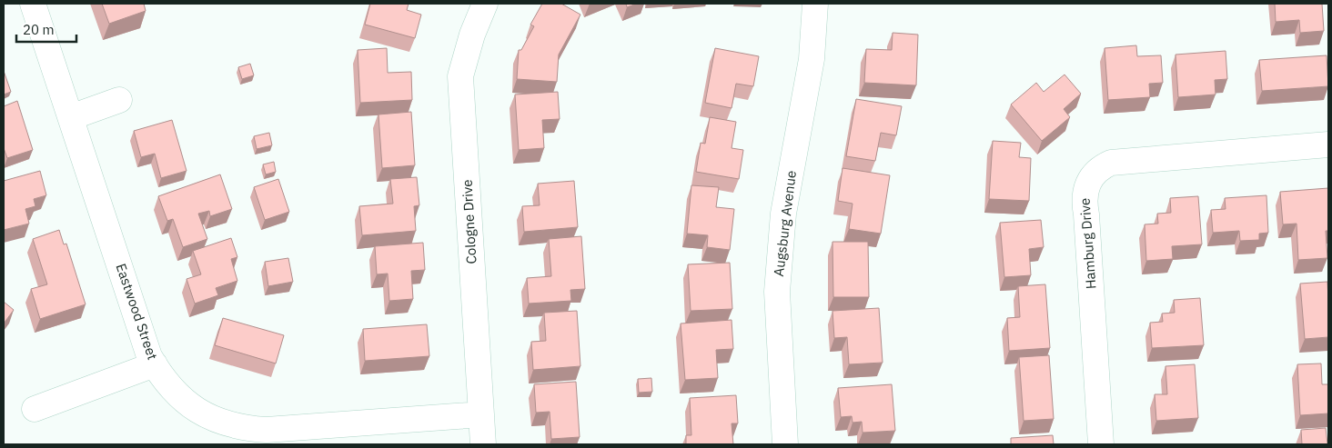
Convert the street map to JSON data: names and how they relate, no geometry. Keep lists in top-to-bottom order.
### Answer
{
  "streets": {
    "street": [
      "Cologne Drive",
      "Augsburg Avenue",
      "Hamburg Drive",
      "Eastwood Street"
    ]
  },
  "crossings": [
    ["Cologne Drive", "Eastwood Street"]
  ],
  "scale_bar": "20 m"
}
